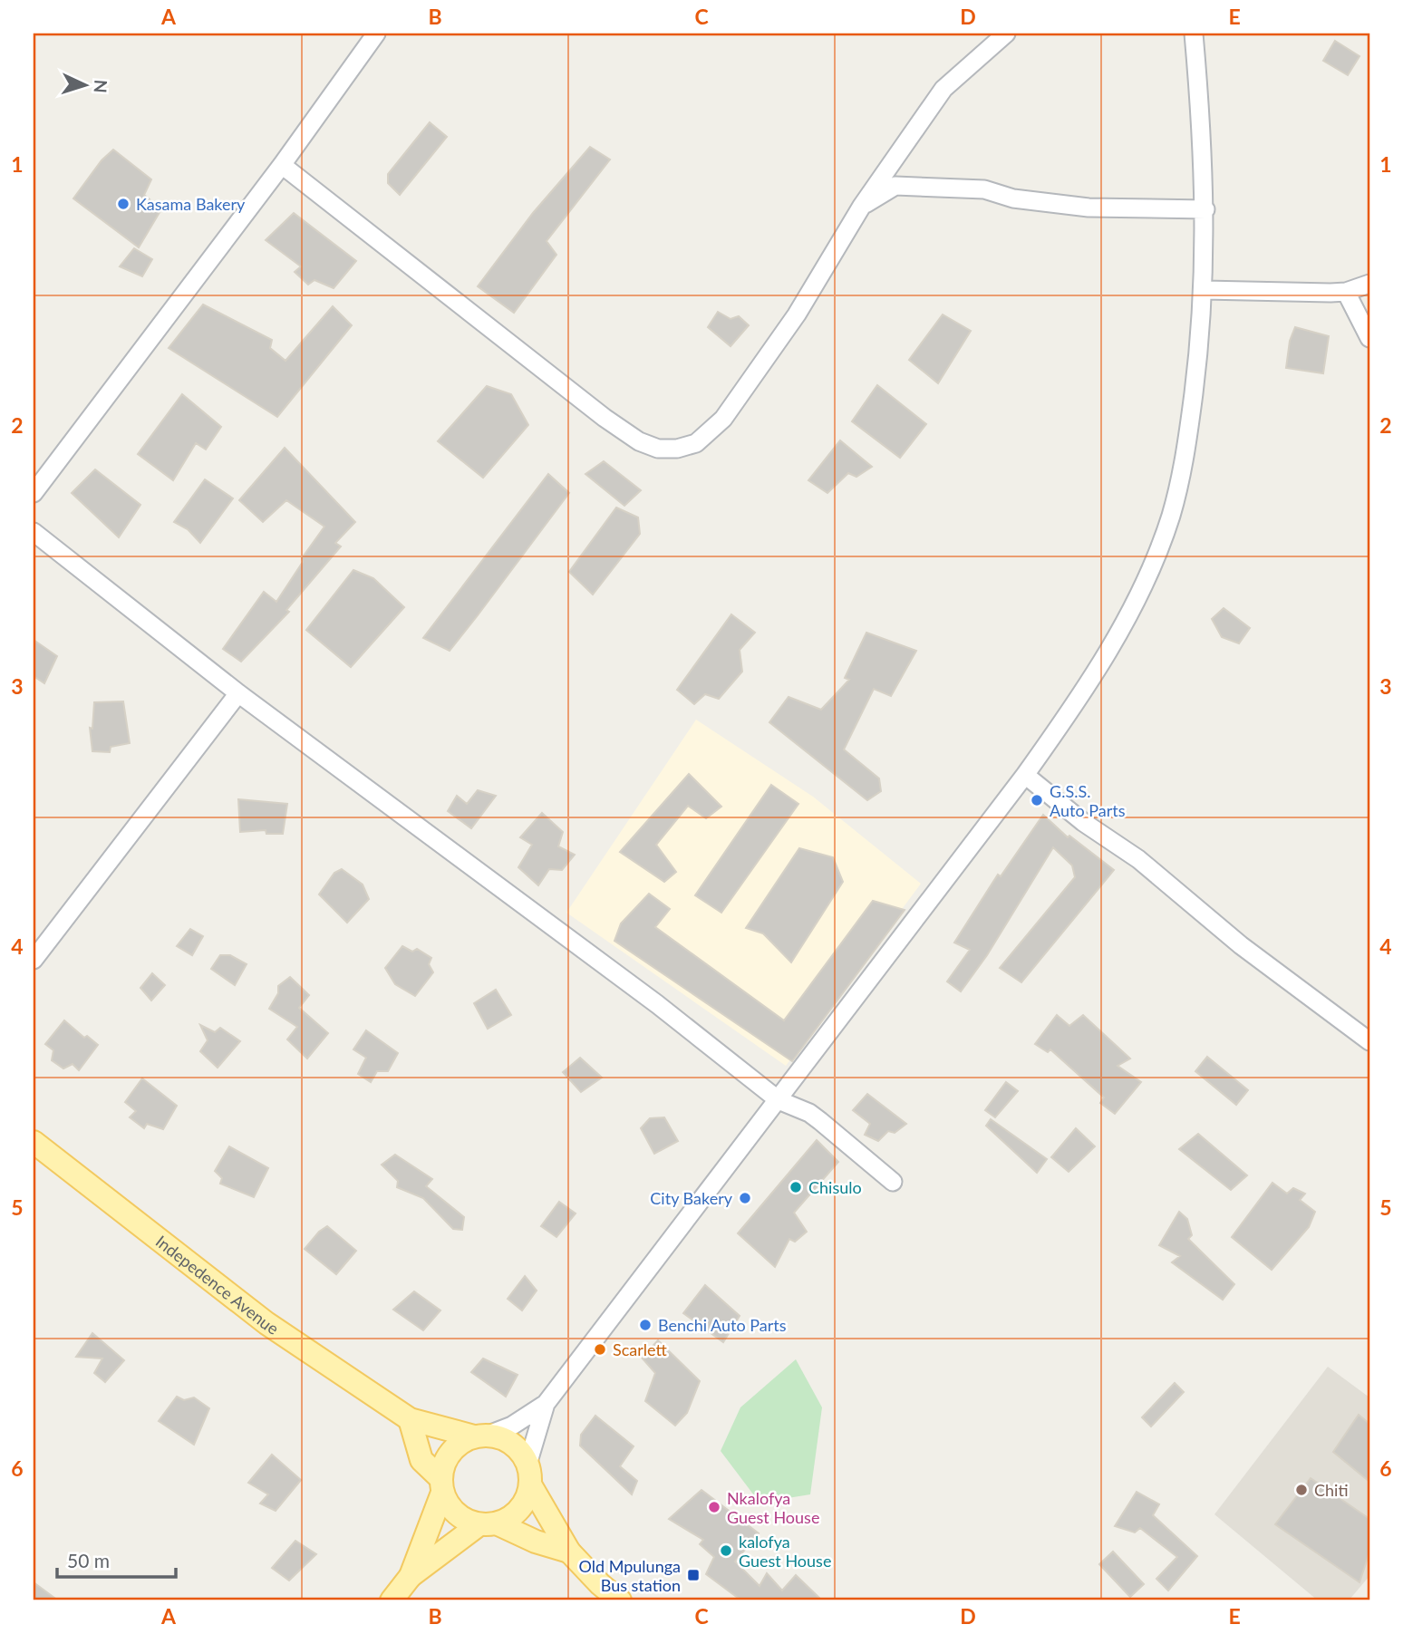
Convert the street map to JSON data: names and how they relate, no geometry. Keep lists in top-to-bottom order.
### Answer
{
  "streets": {
    "main road": ["Indepedence Avenue"]
  },
  "places": {
    "other": [
      "Kasama Bakery",
      "G.S.S. Auto Parts",
      "Chisulo",
      "City Bakery",
      "Benchi Auto Parts",
      "Scarlett",
      "Chiti",
      "Nkalofya Guest House",
      "kalofya Guest House"
    ],
    "transit": ["Old Mpulunga Bus station"]
  },
  "scale_bar": "50 m",
  "north": "right",
  "grid": {
    "columns": [
      "A",
      "B",
      "C",
      "D",
      "E"
    ],
    "rows": [
      "1",
      "2",
      "3",
      "4",
      "5",
      "6"
    ]
  }
}
